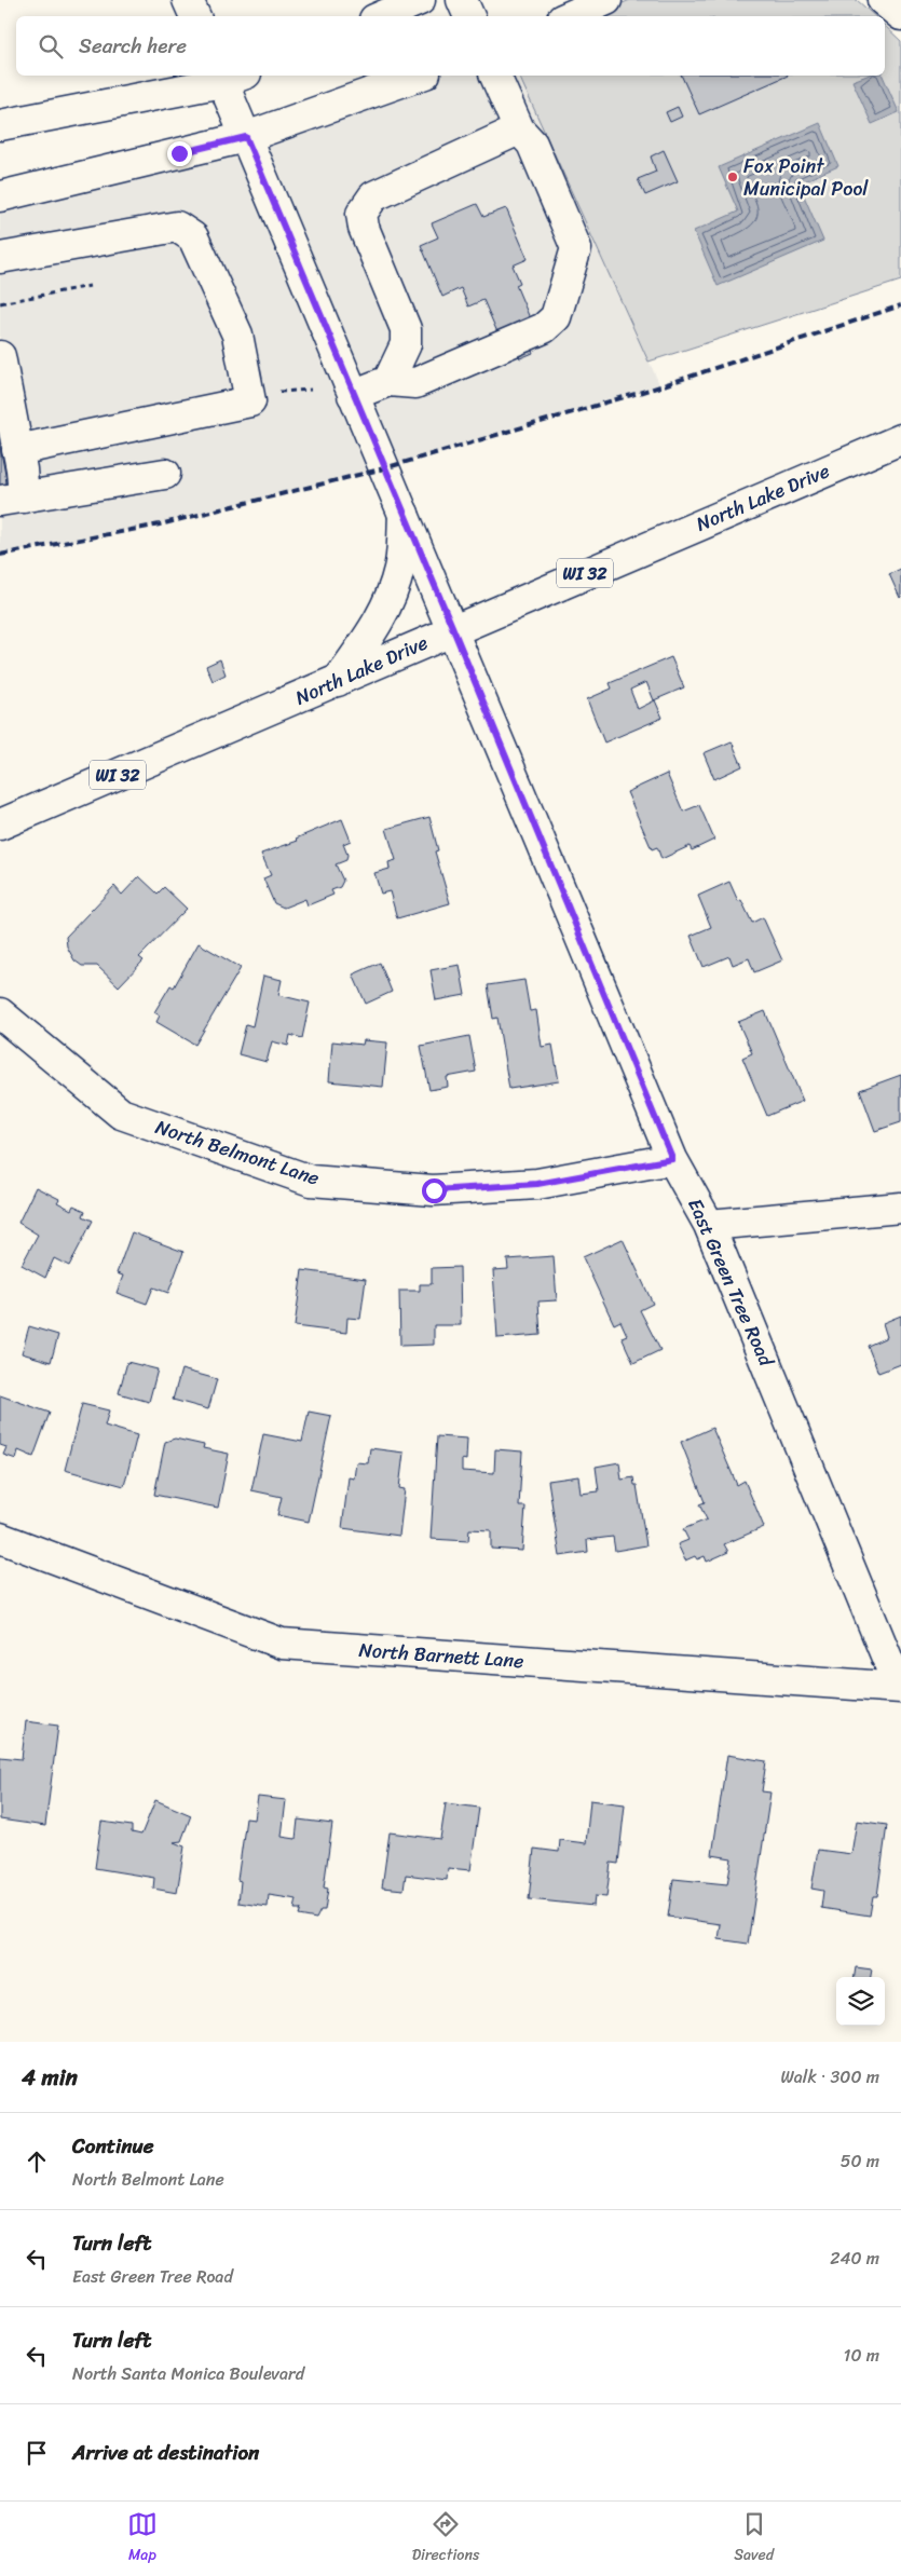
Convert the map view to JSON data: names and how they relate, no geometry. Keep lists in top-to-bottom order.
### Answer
{
  "streets": {
    "street": [
      "North Lake Drive",
      "WI 32",
      "North Belmont Lane",
      "East Green Tree Road",
      "North Barnett Lane"
    ]
  },
  "crossings": [
    ["North Lake Drive", "East Green Tree Road"],
    ["North Belmont Lane", "East Green Tree Road"],
    ["East Green Tree Road", "North Barnett Lane"]
  ],
  "places": ["Fox Point Municipal Pool"],
  "page": {
    "search": "Search here",
    "heading": ["4 min", "Walk · 300 m"],
    "list": [
      ["Continue", "North Belmont Lane", "50 m"],
      ["Turn left", "East Green Tree Road", "240 m"],
      ["Turn left", "North Santa Monica Boulevard", "10 m"],
      "Arrive at destination"
    ],
    "nav": ["Map", "Directions", "Saved"]
  }
}
